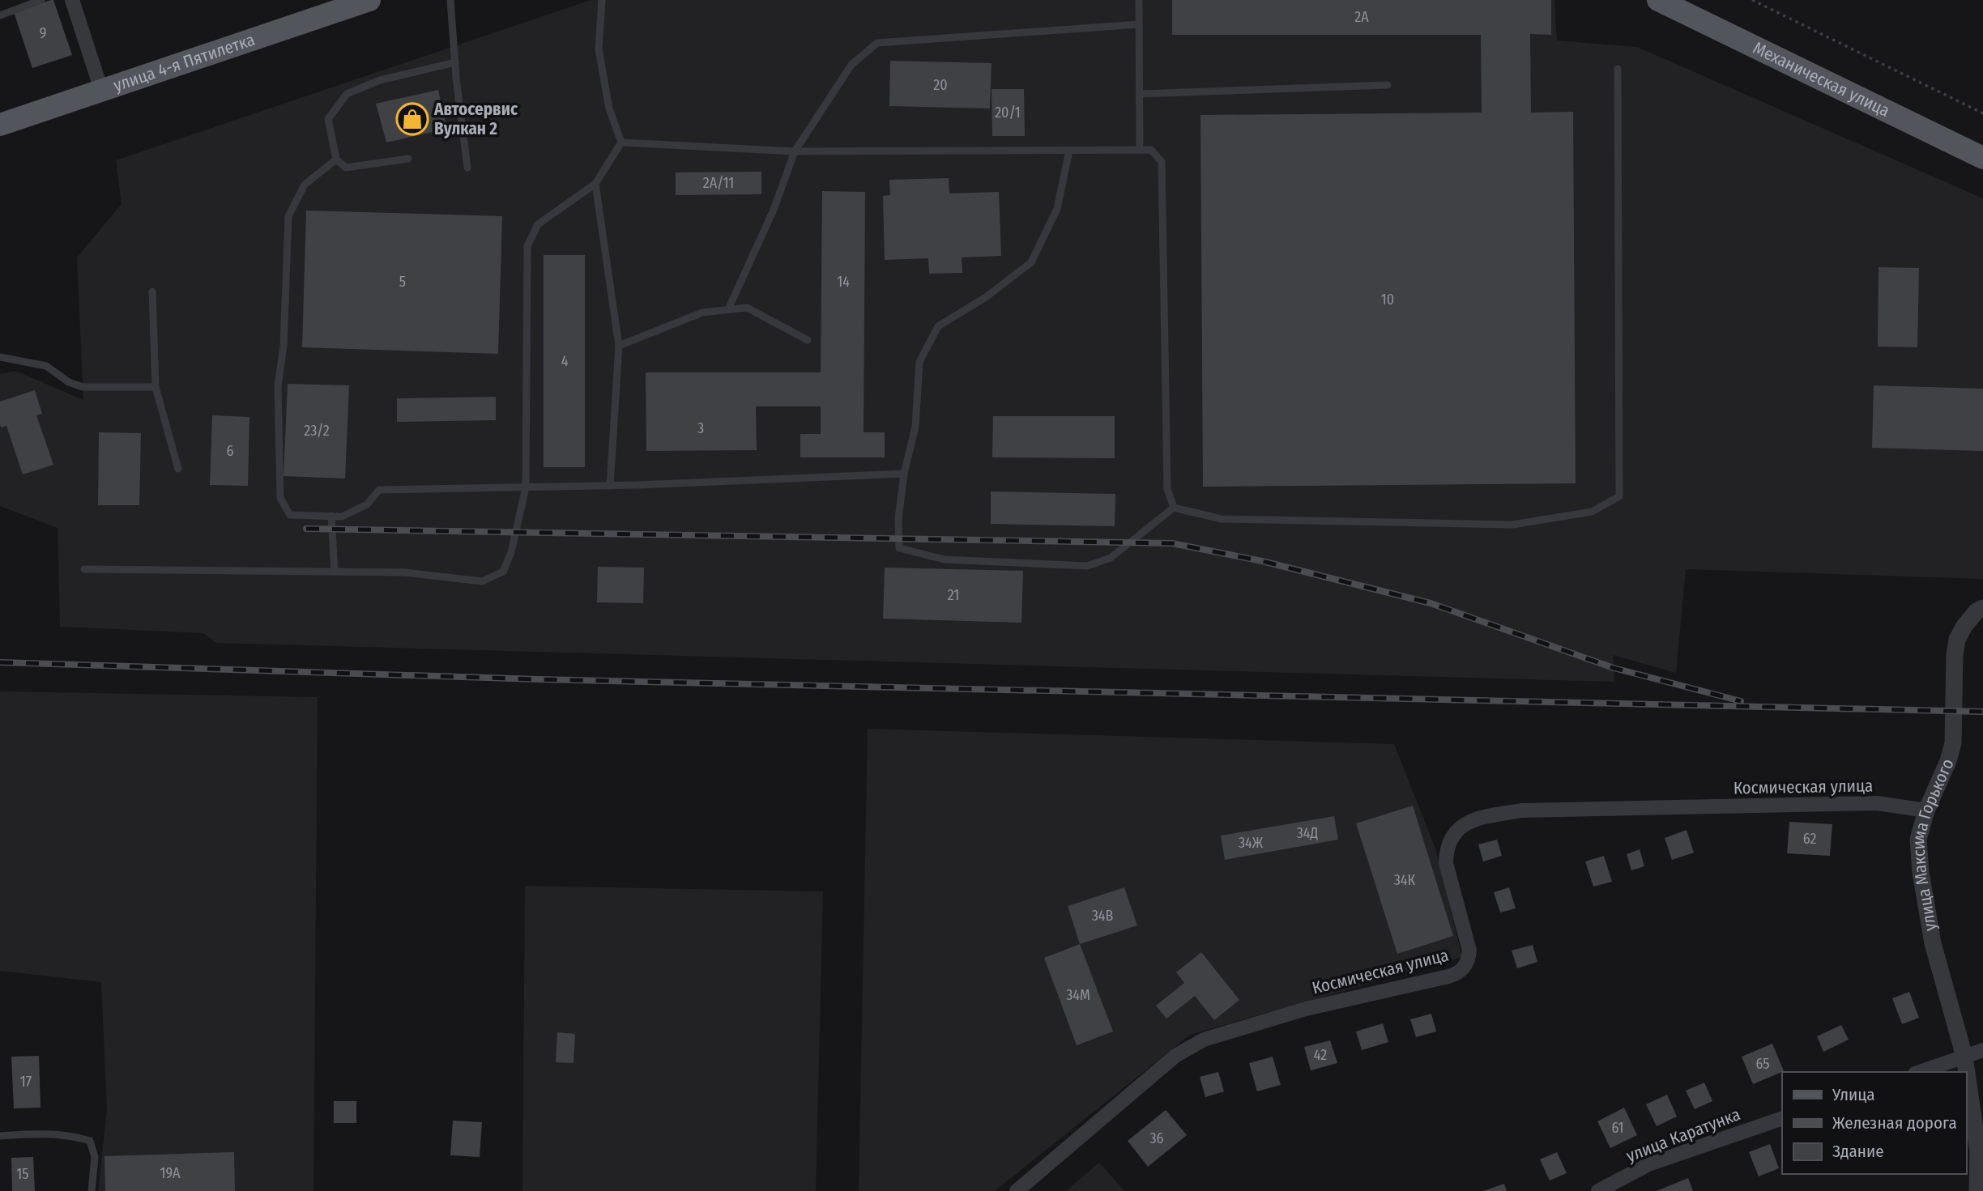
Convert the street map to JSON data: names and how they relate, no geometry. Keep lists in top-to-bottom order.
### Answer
{
  "streets": {
    "main road": ["улица 4-я Пятилетка", "Механическая улица"],
    "street": ["Космическая улица", "улица Максима Горького", "улица Каратунка"]
  },
  "crossings": [
    ["Космическая улица", "улица Максима Горького"]
  ],
  "places": {
    "shop": ["Автосервис Вулкан 2"]
  },
  "house_numbers": [
    "2А",
    "9",
    "20",
    "20/1",
    "2А/11",
    "5",
    "14",
    "10",
    "4",
    "3",
    "23/2",
    "6",
    "21",
    "34Д",
    "62",
    "34Ж",
    "34К",
    "34В",
    "34М",
    "42",
    "65",
    "17",
    "61",
    "36",
    "19А",
    "15"
  ],
  "legend": ["Улица", "Железная дорога", "Здание"]
}
